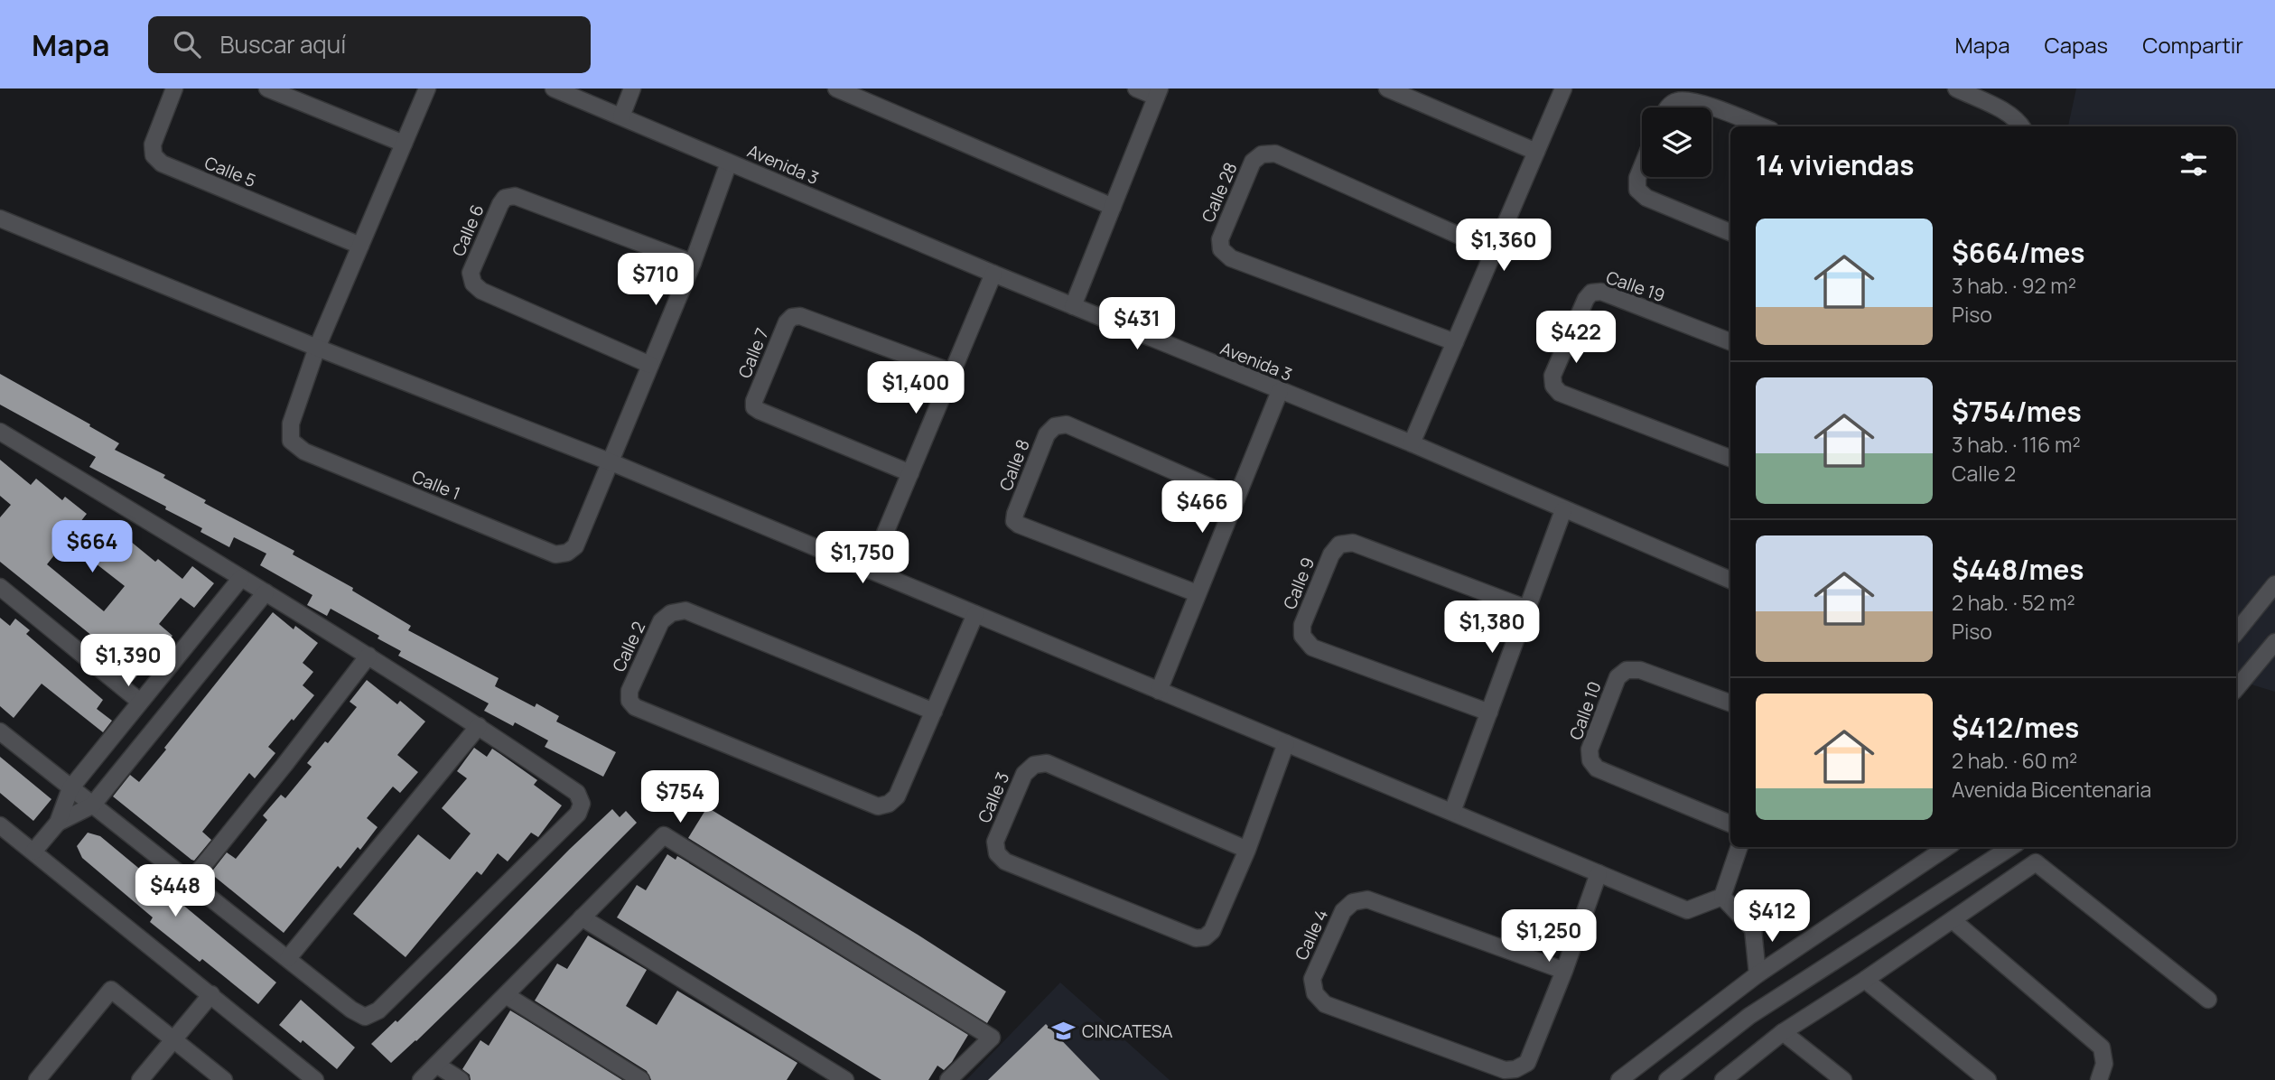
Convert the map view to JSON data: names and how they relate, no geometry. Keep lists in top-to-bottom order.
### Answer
{
  "streets": {
    "street": [
      "Avenida 3",
      "Calle 5",
      "Calle 28",
      "Calle 6",
      "Calle 19",
      "Calle 7",
      "Calle 8",
      "Calle 1",
      "Calle 9",
      "Calle 2",
      "Calle 10",
      "Calle 3",
      "Calle 4"
    ]
  },
  "places": {
    "school or university": ["CINCATESA"]
  },
  "page": {
    "header": "Mapa",
    "search": "Buscar aquí",
    "nav": ["Mapa", "Capas", "Compartir"],
    "heading": "14 viviendas",
    "list": [
      {
        "name": "$664/mes",
        "note": "3 hab. · 92 m² · Piso"
      },
      {
        "name": "$754/mes",
        "note": "3 hab. · 116 m² · Calle 2"
      },
      {
        "name": "$448/mes",
        "note": "2 hab. · 52 m² · Piso"
      },
      {
        "name": "$412/mes",
        "note": "2 hab. · 60 m² · Avenida Bicentenaria"
      }
    ],
    "price": [
      "$1,360",
      "$710",
      "$431",
      "$422",
      "$1,400",
      "$466",
      "$664",
      "$1,750",
      "$1,380",
      "$1,390",
      "$754",
      "$448",
      "$412",
      "$1,250"
    ]
  }
}
